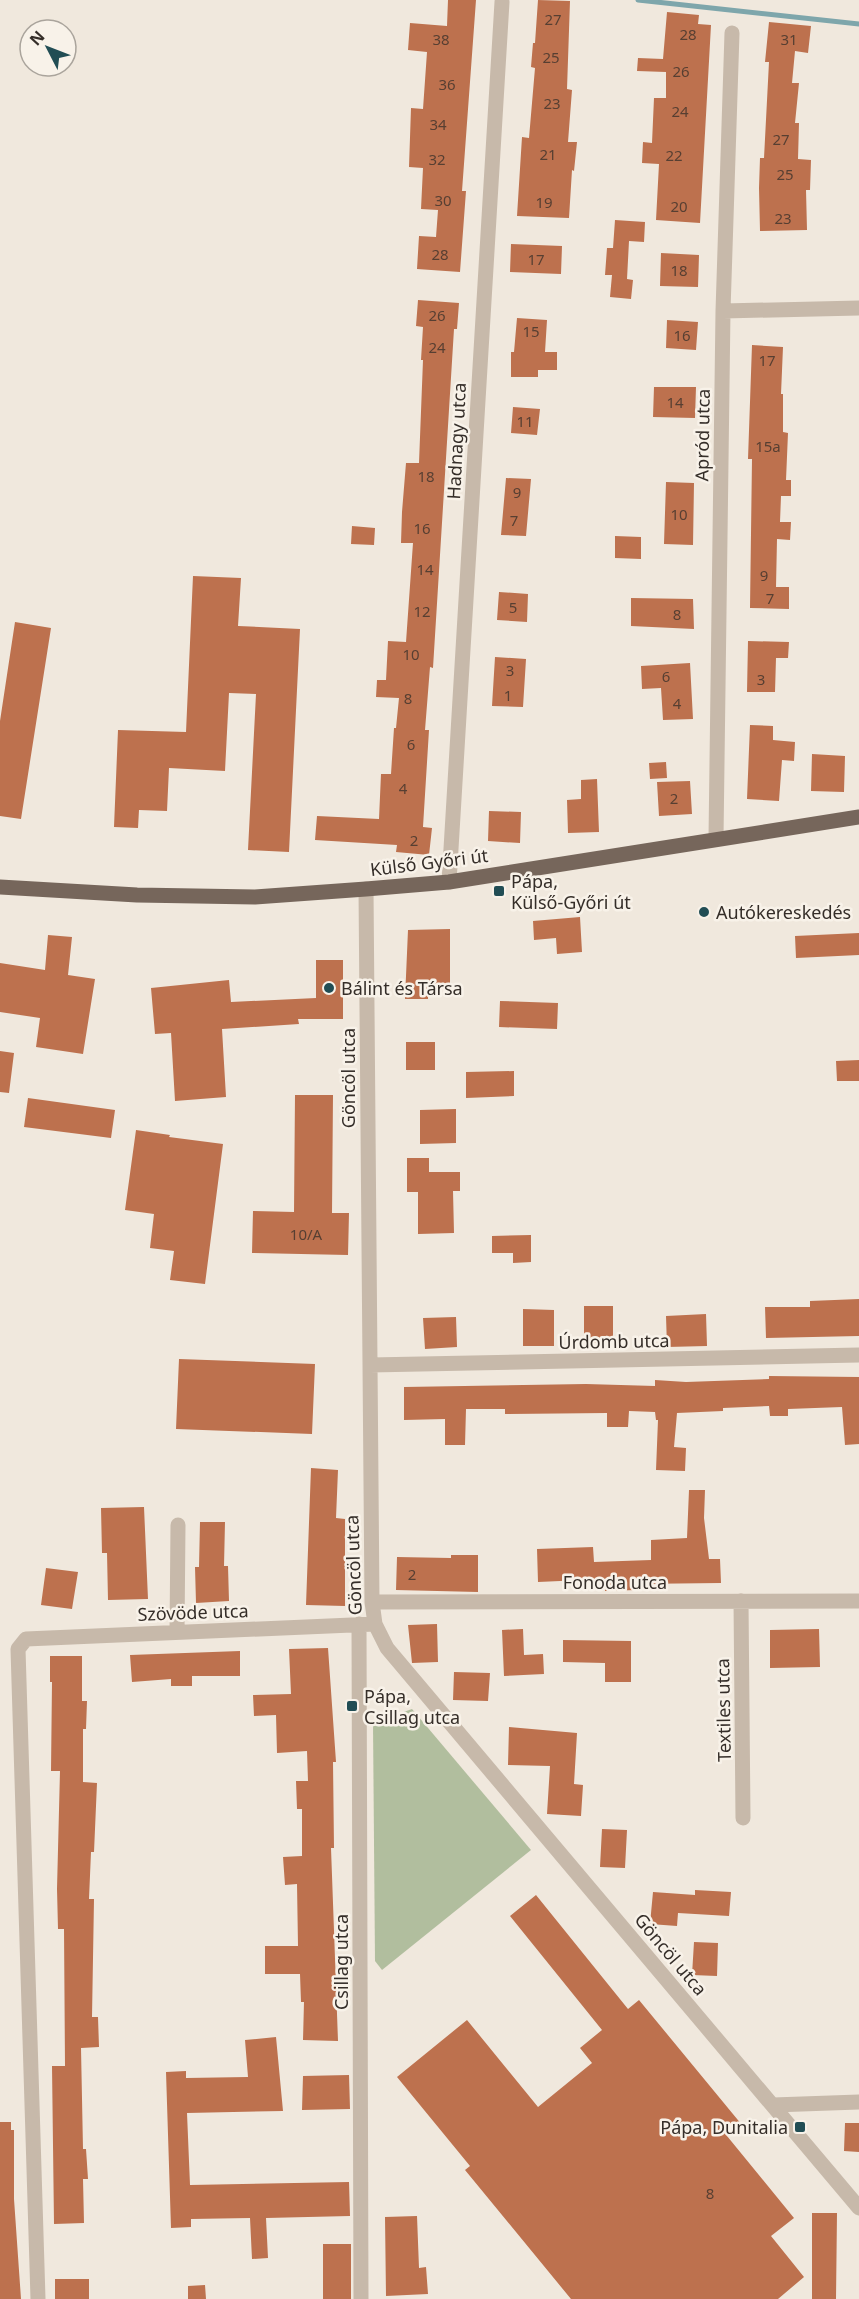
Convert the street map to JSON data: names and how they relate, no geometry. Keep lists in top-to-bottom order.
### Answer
{
  "streets": {
    "main road": ["Külső Győri út"],
    "street": [
      "Apród utca",
      "Hadnagy utca",
      "Göncöl utca",
      "Úrdomb utca",
      "Fonoda utca",
      "Szövöde utca",
      "Textiles utca",
      "Csillag utca"
    ]
  },
  "crossings": [
    ["Apród utca", "Külső Győri út"],
    ["Hadnagy utca", "Külső Győri út"],
    ["Külső Győri út", "Göncöl utca"],
    ["Göncöl utca", "Úrdomb utca"],
    ["Göncöl utca", "Fonoda utca"],
    ["Göncöl utca", "Szövöde utca"],
    ["Fonoda utca", "Textiles utca"],
    ["Szövöde utca", "Csillag utca"]
  ],
  "places": {
    "transit": ["Pápa, Külső-Győri út", "Pápa, Csillag utca", "Pápa, Dunitalia"],
    "other": ["Autókereskedés", "Bálint és Társa"]
  },
  "house_numbers": [
    "27",
    "28",
    "38",
    "31",
    "25",
    "26",
    "36",
    "23",
    "24",
    "34",
    "27",
    "21",
    "22",
    "32",
    "25",
    "30",
    "19",
    "20",
    "23",
    "28",
    "17",
    "18",
    "26",
    "15",
    "16",
    "24",
    "17",
    "14",
    "11",
    "15a",
    "18",
    "9",
    "10",
    "7",
    "16",
    "14",
    "9",
    "7",
    "5",
    "12",
    "8",
    "10",
    "3",
    "6",
    "3",
    "1",
    "8",
    "4",
    "6",
    "4",
    "2",
    "2",
    "10/A",
    "2",
    "8"
  ],
  "north": "top left"
}
